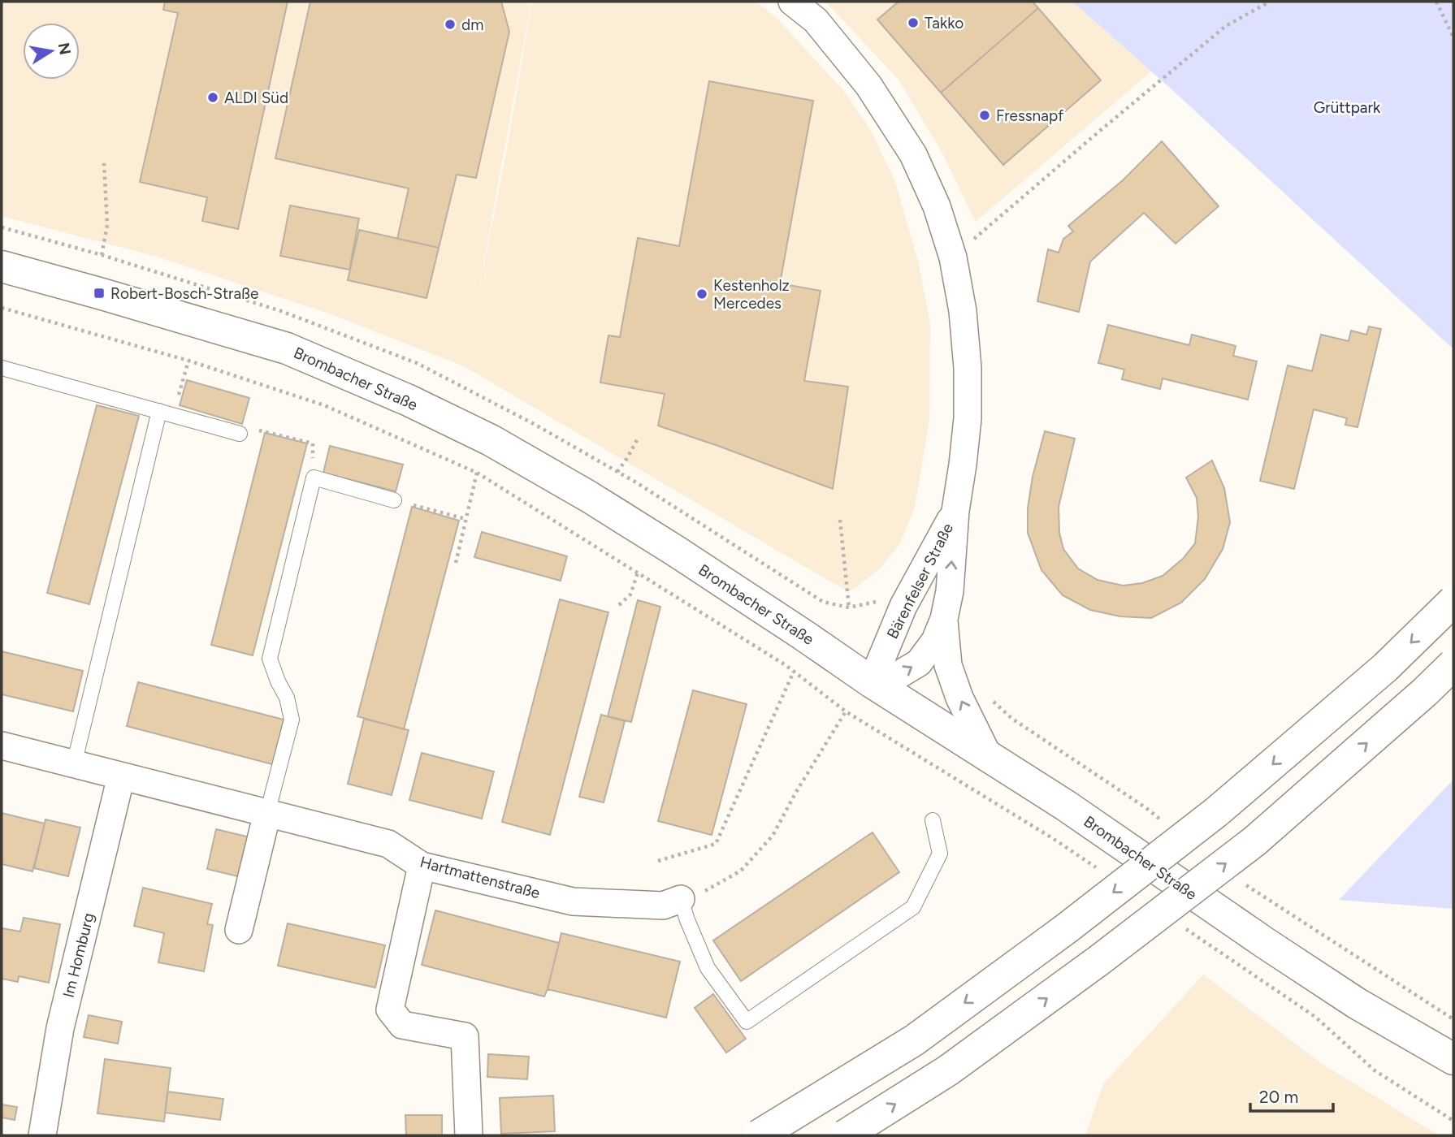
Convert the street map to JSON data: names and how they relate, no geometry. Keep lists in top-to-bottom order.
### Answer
{
  "streets": {
    "main road": ["Brombacher Straße"],
    "street": ["Bärenfelser Straße", "Hartmattenstraße", "Im Homburg"]
  },
  "crossings": [
    ["Brombacher Straße", "Bärenfelser Straße"],
    ["Hartmattenstraße", "Im Homburg"]
  ],
  "parks": ["Grüttpark"],
  "places": {
    "other": [
      "Takko",
      "dm",
      "ALDI Süd",
      "Fressnapf",
      "Kestenholz Mercedes"
    ],
    "transit": ["Robert-Bosch-Straße"]
  },
  "scale_bar": "20 m",
  "north": "right"
}
